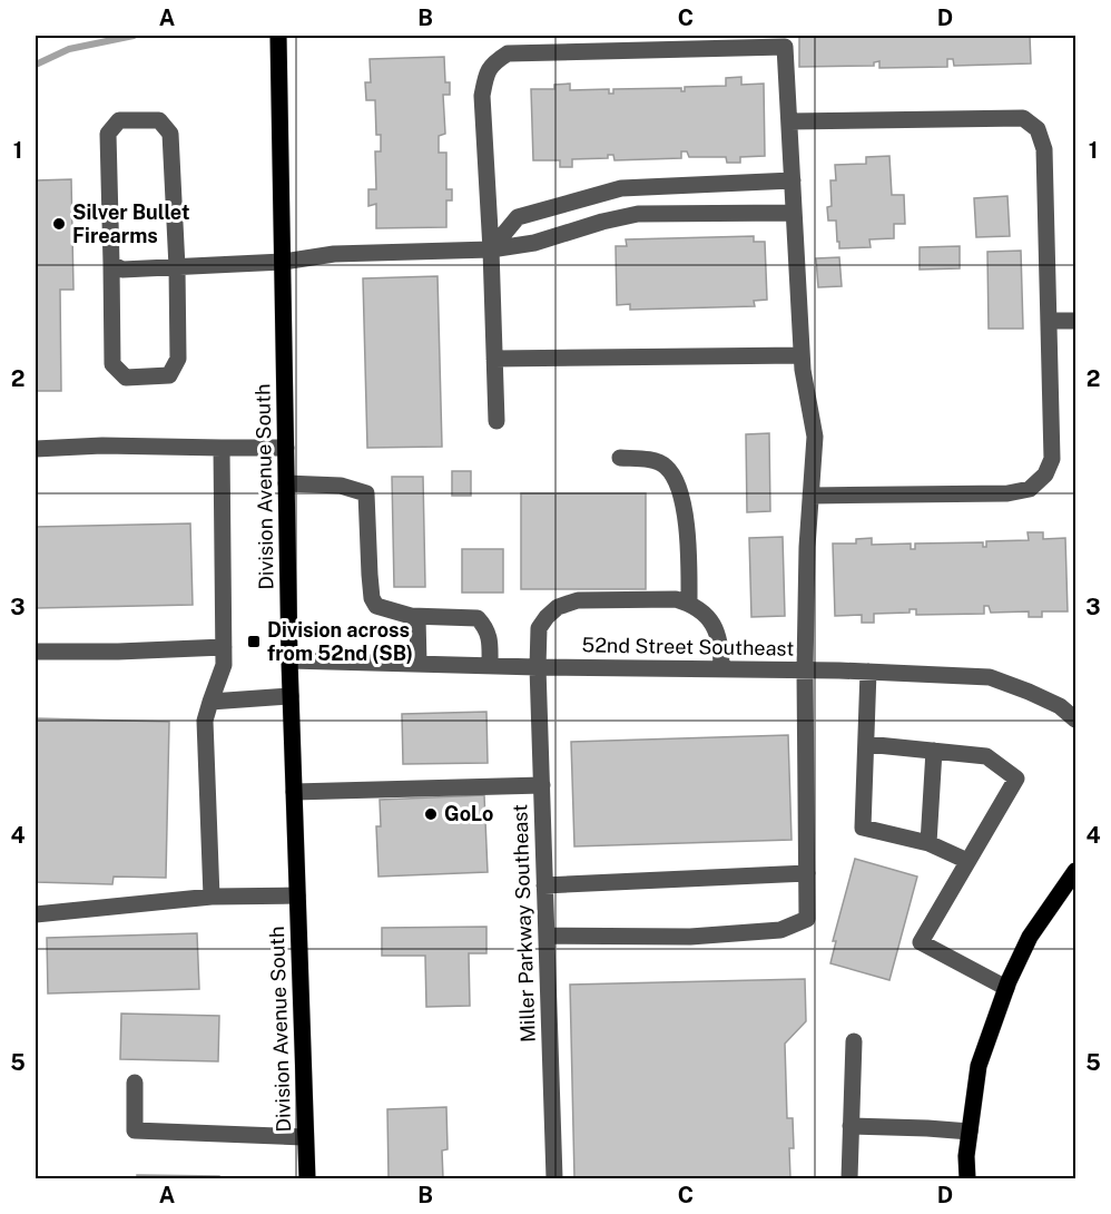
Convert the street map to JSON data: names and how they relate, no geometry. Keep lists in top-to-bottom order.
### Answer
{
  "streets": {
    "main road": ["Division Avenue South"],
    "street": ["52nd Street Southeast", "Miller Parkway Southeast"]
  },
  "crossings": [
    ["Division Avenue South", "52nd Street Southeast"],
    ["52nd Street Southeast", "Miller Parkway Southeast"]
  ],
  "places": {
    "other": ["Silver Bullet Firearms", "GoLo"],
    "transit": ["Division across from 52nd (SB)"]
  },
  "grid": {
    "columns": [
      "A",
      "B",
      "C",
      "D"
    ],
    "rows": [
      "1",
      "2",
      "3",
      "4",
      "5"
    ]
  }
}
